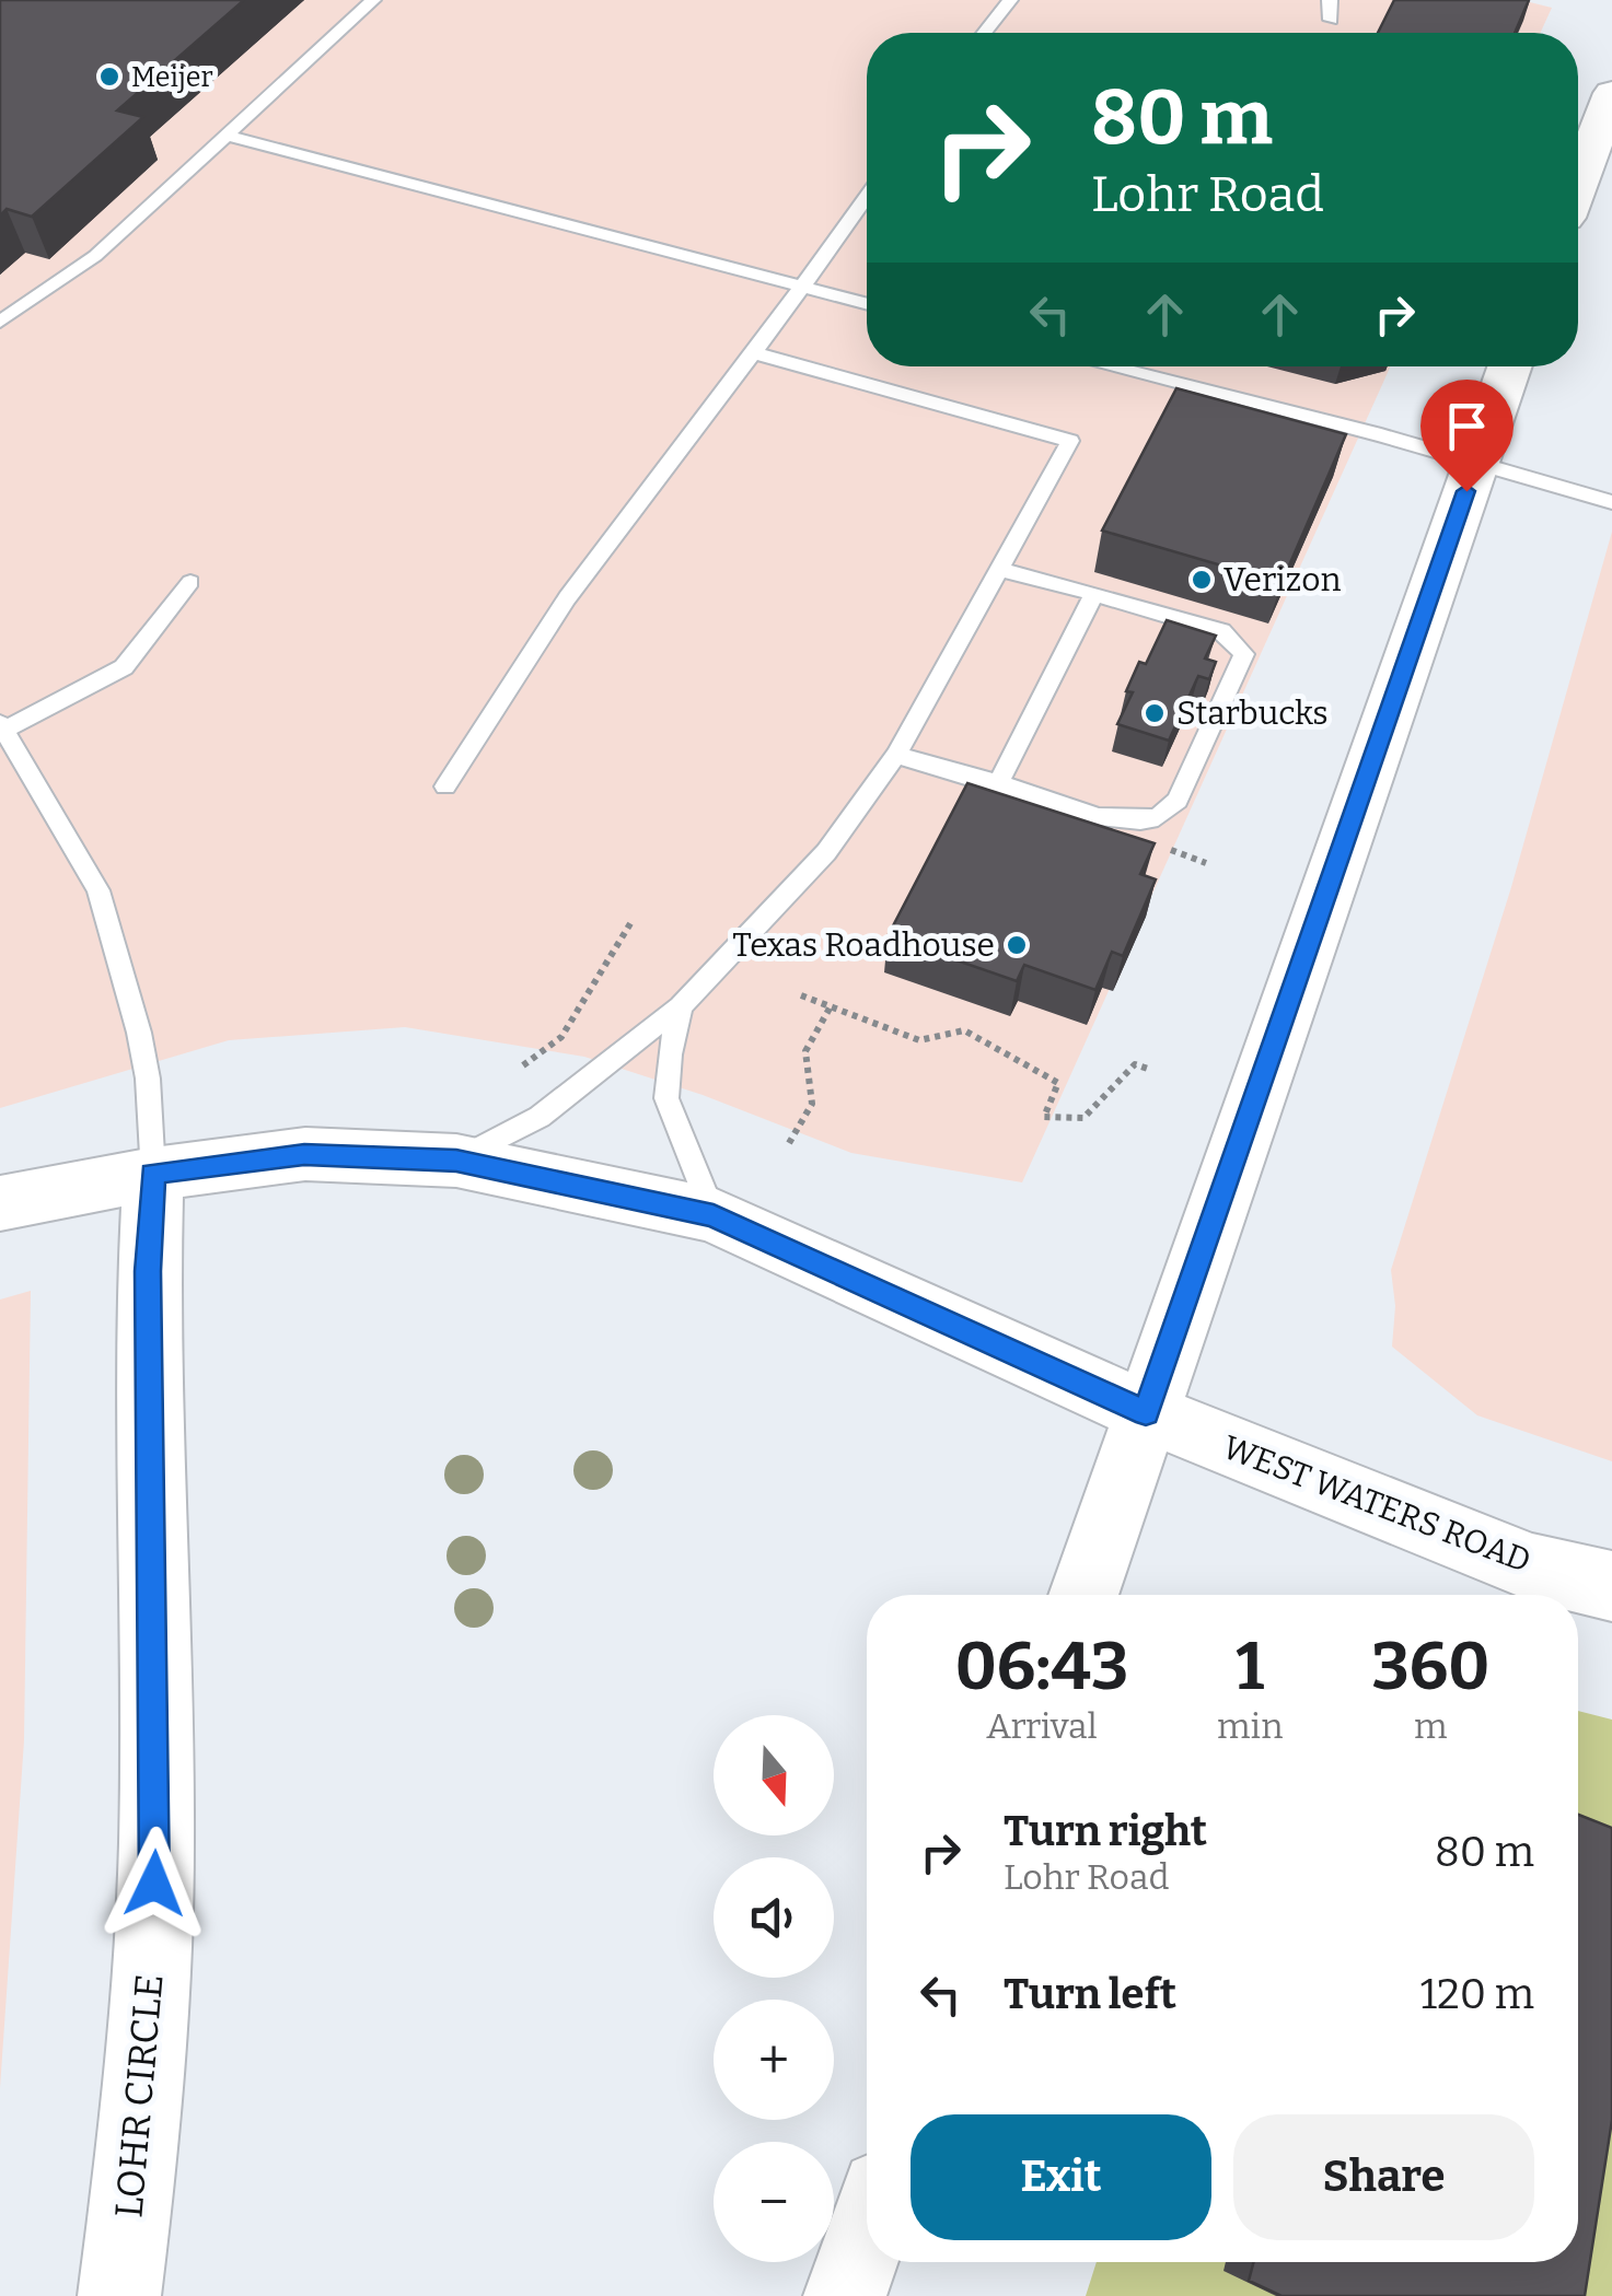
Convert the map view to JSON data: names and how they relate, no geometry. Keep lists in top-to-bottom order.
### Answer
{
  "streets": {
    "street": ["WEST WATERS ROAD", "LOHR CIRCLE"]
  },
  "crossings": [
    ["WEST WATERS ROAD", "LOHR CIRCLE"]
  ],
  "places": [
    "Meijer",
    "Verizon",
    "Starbucks",
    "Texas Roadhouse"
  ],
  "north": "bottom",
  "page": {
    "turn": ["80 m", "Lohr Road"],
    "eta": [
      "06:43",
      "Arrival",
      "1",
      "min",
      "360",
      "m"
    ],
    "map_buttons": ["+", "−"],
    "list": [
      {
        "name": "Turn right",
        "note": "Lohr Road",
        "value": "80 m"
      },
      {
        "name": "Turn left",
        "value": "120 m"
      }
    ],
    "buttons": ["Exit", "Share"]
  }
}
